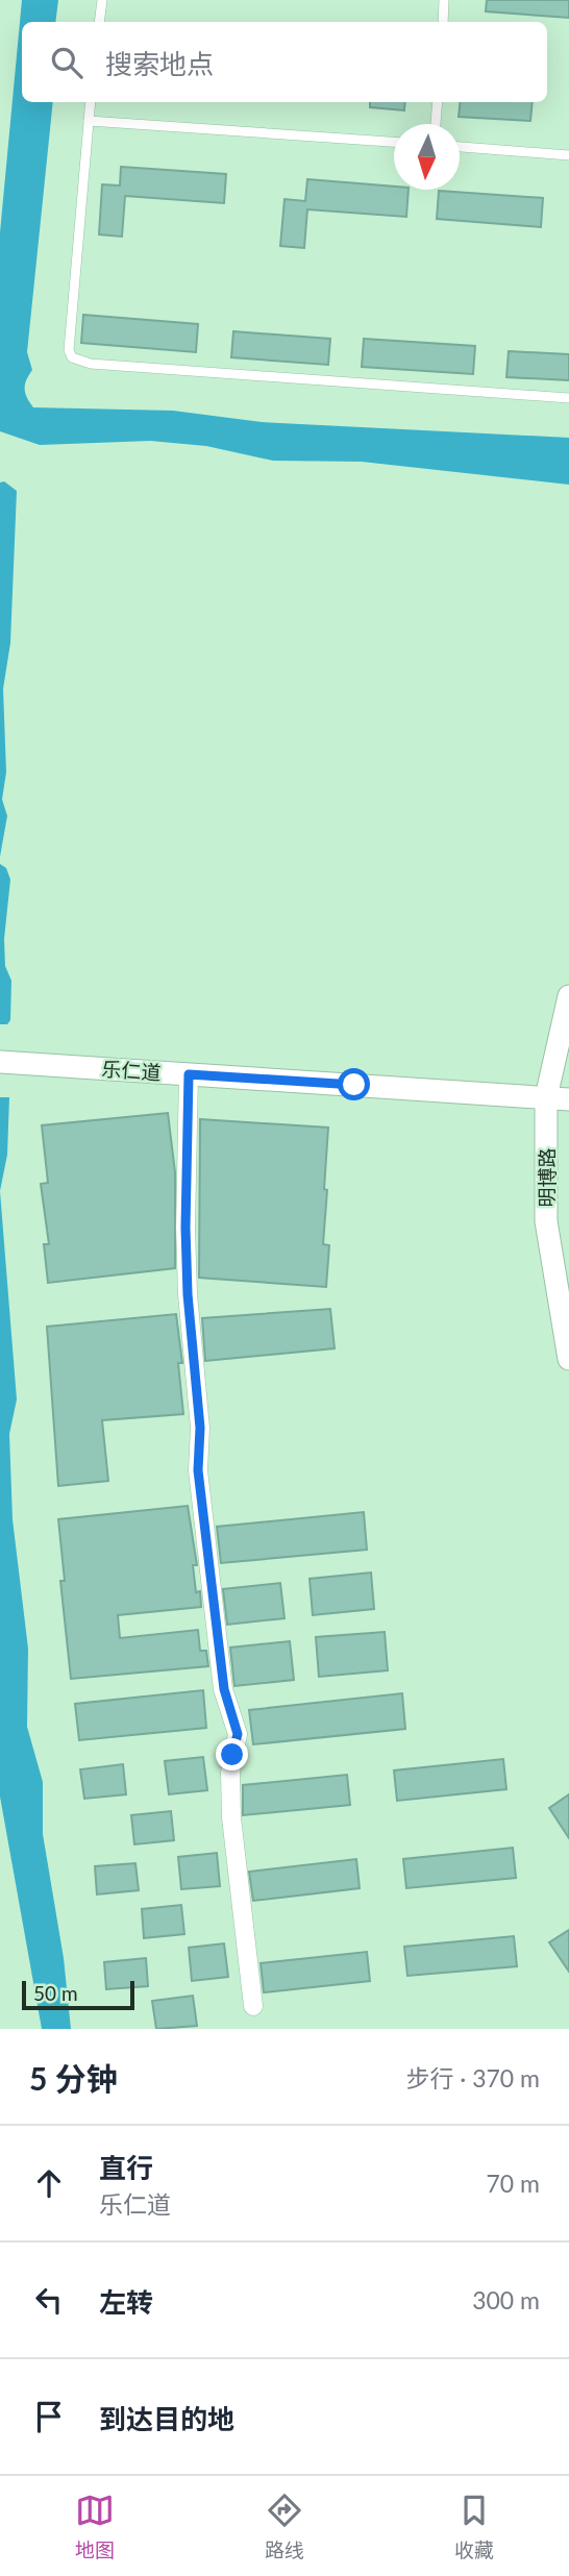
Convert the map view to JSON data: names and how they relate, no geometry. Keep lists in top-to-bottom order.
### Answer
{
  "streets": {
    "street": ["乐仁道", "明博路"]
  },
  "crossings": [
    ["乐仁道", "明博路"]
  ],
  "scale_bar": "50 m",
  "north": "bottom",
  "page": {
    "search": "搜索地点",
    "scale": "50 m",
    "heading": ["5 分钟", "步行 · 370 m"],
    "list": [
      ["直行", "乐仁道", "70 m"],
      ["左转", "300 m"],
      "到达目的地"
    ],
    "nav": ["地图", "路线", "收藏"]
  }
}
